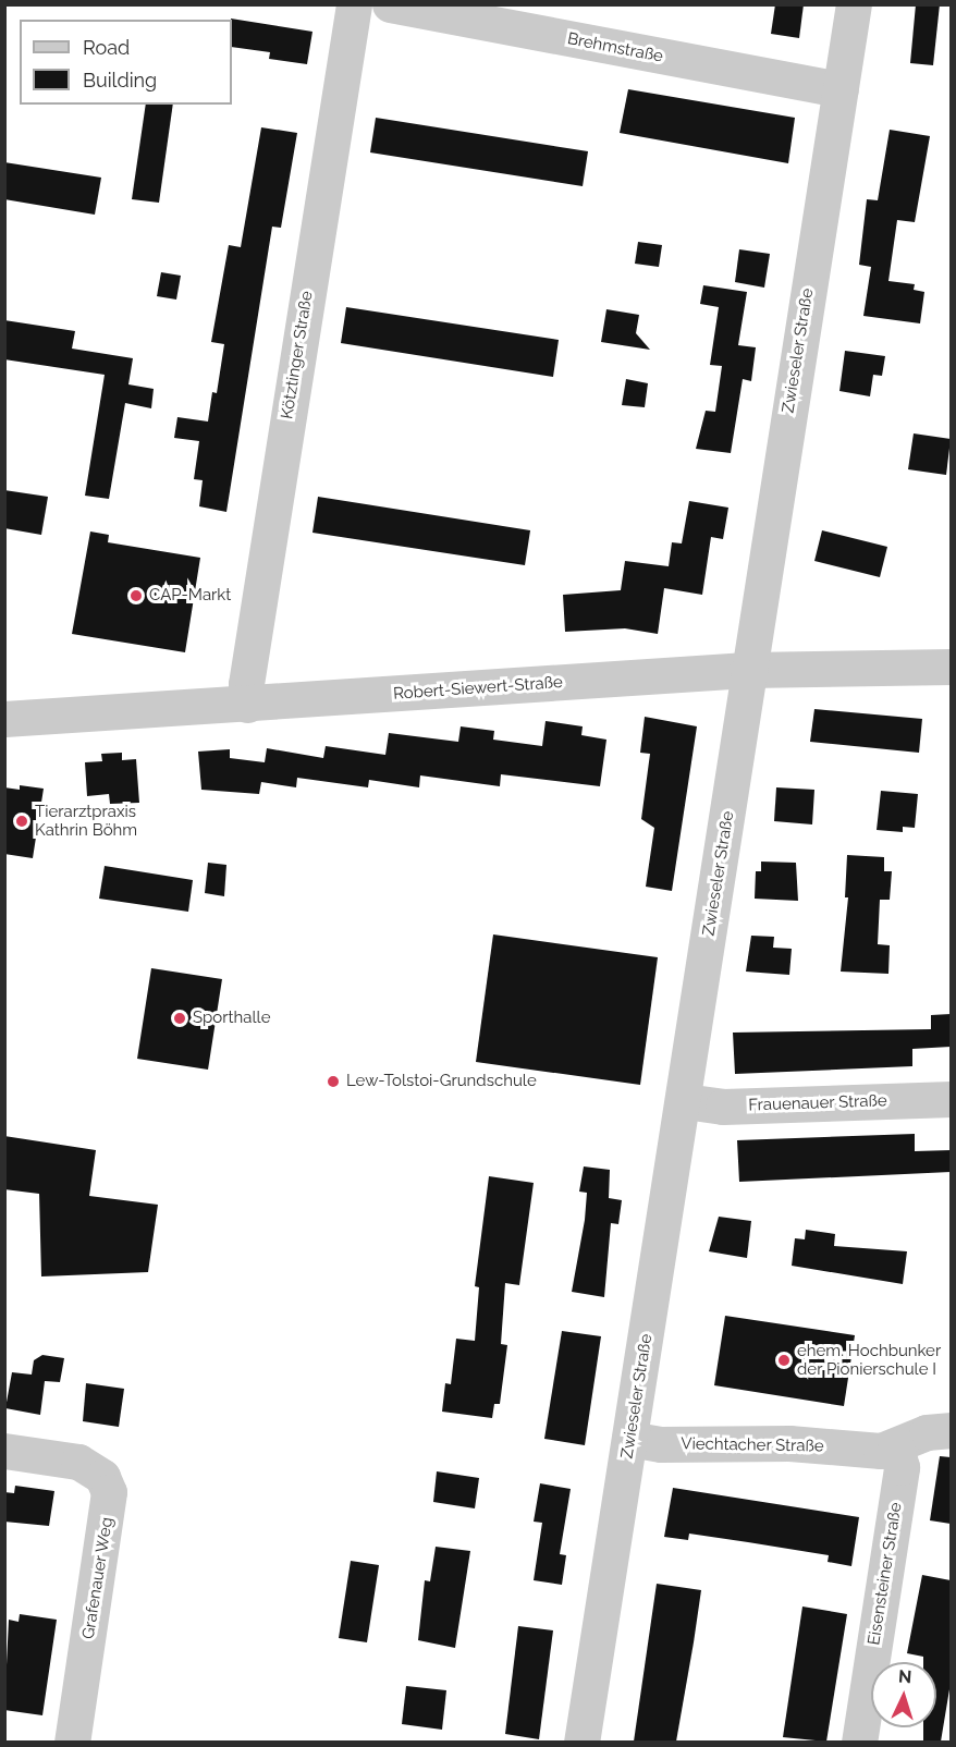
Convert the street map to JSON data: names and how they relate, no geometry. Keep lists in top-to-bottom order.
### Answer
{
  "streets": {
    "street": [
      "Brehmstraße",
      "Zwieseler Straße",
      "Kötztinger Straße",
      "Robert-Siewert-Straße",
      "Frauenauer Straße",
      "Viechtacher Straße",
      "Eisensteiner Straße",
      "Grafenauer Weg"
    ]
  },
  "crossings": [
    ["Brehmstraße", "Zwieseler Straße"],
    ["Zwieseler Straße", "Robert-Siewert-Straße"],
    ["Zwieseler Straße", "Frauenauer Straße"],
    ["Zwieseler Straße", "Viechtacher Straße"],
    ["Kötztinger Straße", "Robert-Siewert-Straße"],
    ["Viechtacher Straße", "Eisensteiner Straße"]
  ],
  "places": [
    "CAP-Markt",
    "Tierarztpraxis Kathrin Böhm",
    "Sporthalle",
    "Lew-Tolstoi-Grundschule",
    "ehem. Hochbunker der Pionierschule I"
  ],
  "legend": ["Road", "Building"],
  "north": "top"
}
